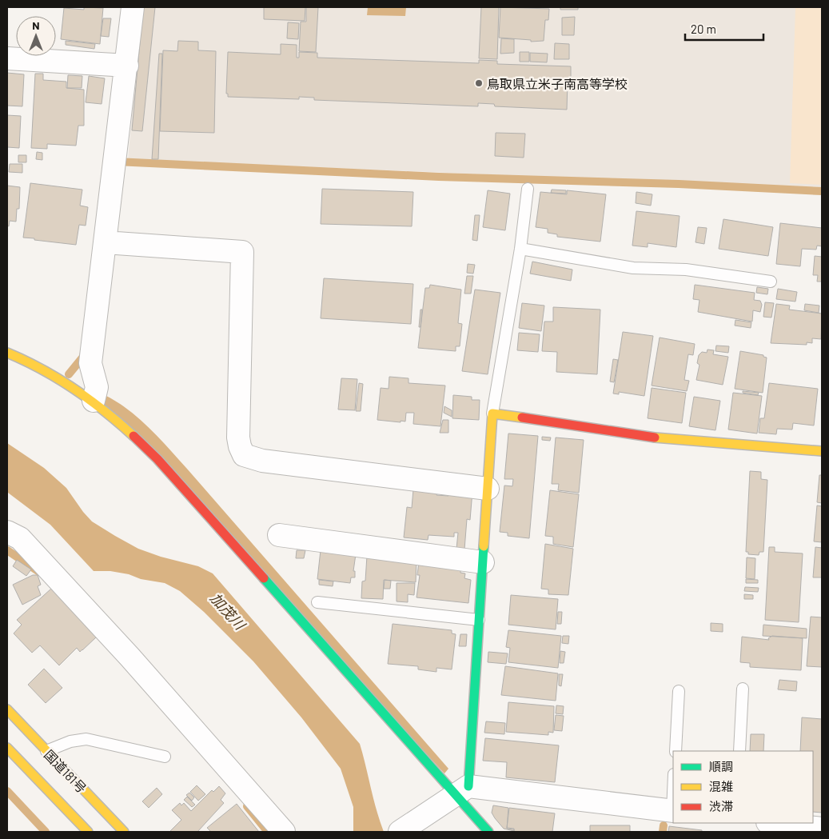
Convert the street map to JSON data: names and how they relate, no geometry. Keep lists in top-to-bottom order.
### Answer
{
  "streets": {
    "main road": ["国道181号"]
  },
  "water": ["加茂川"],
  "places": ["鳥取県立米子南高等学校"],
  "legend": ["順調", "混雑", "渋滞"],
  "scale_bar": "20 m",
  "north": "top"
}
